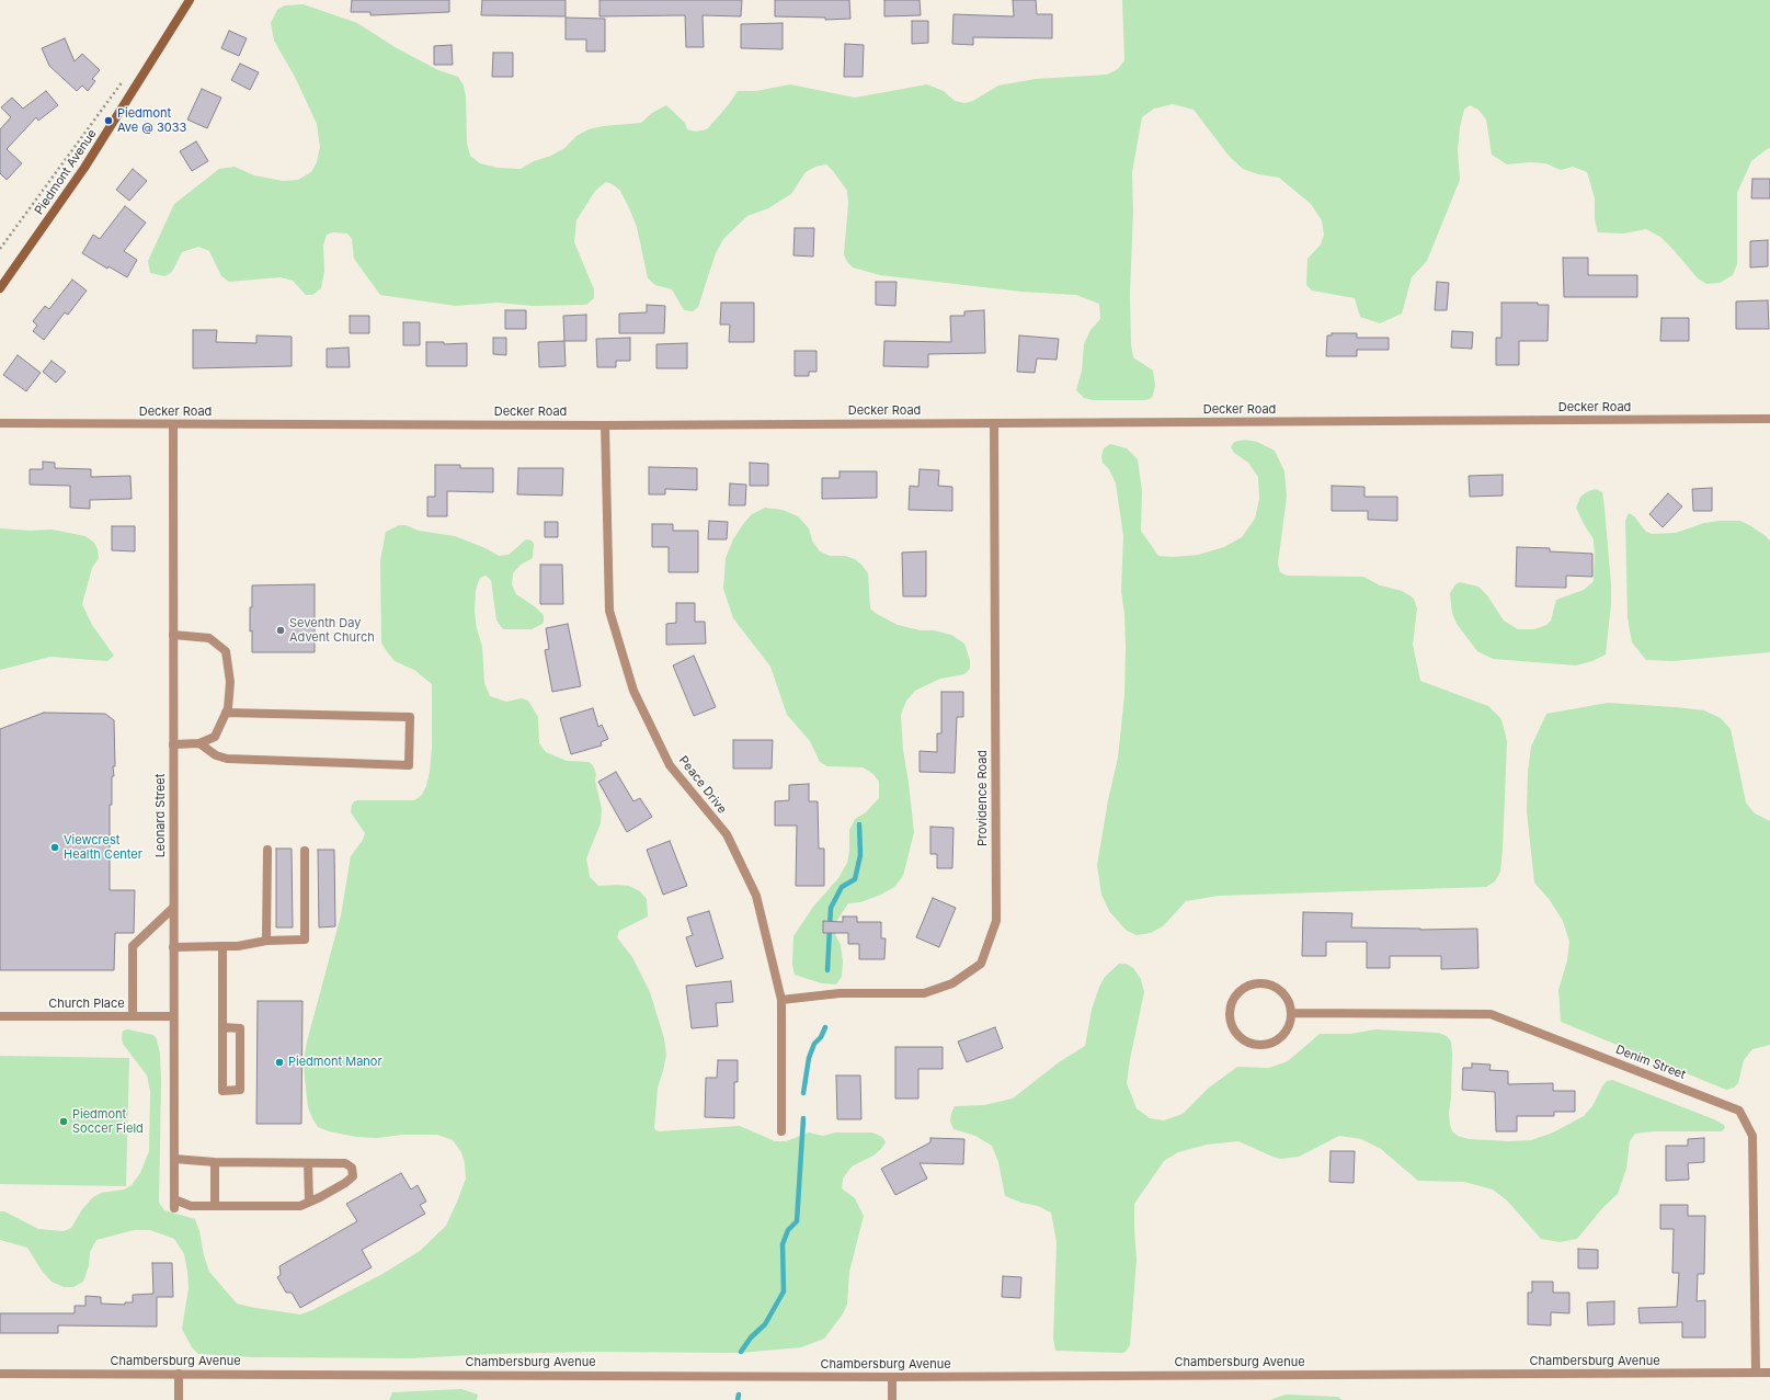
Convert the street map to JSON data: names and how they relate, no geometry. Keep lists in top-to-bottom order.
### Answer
{
  "streets": {
    "main road": ["Piedmont Avenue"],
    "street": [
      "Decker Road",
      "Peace Drive",
      "Providence Road",
      "Leonard Street",
      "Church Place",
      "Denim Street",
      "Chambersburg Avenue"
    ]
  },
  "crossings": [
    ["Decker Road", "Peace Drive"],
    ["Decker Road", "Providence Road"],
    ["Decker Road", "Leonard Street"],
    ["Peace Drive", "Providence Road"],
    ["Leonard Street", "Church Place"],
    ["Denim Street", "Chambersburg Avenue"]
  ],
  "places": [
    "Piedmont Ave @ 3033",
    "Seventh Day Advent Church",
    "Viewcrest Health Center",
    "Piedmont Manor",
    "Piedmont Soccer Field"
  ]
}
